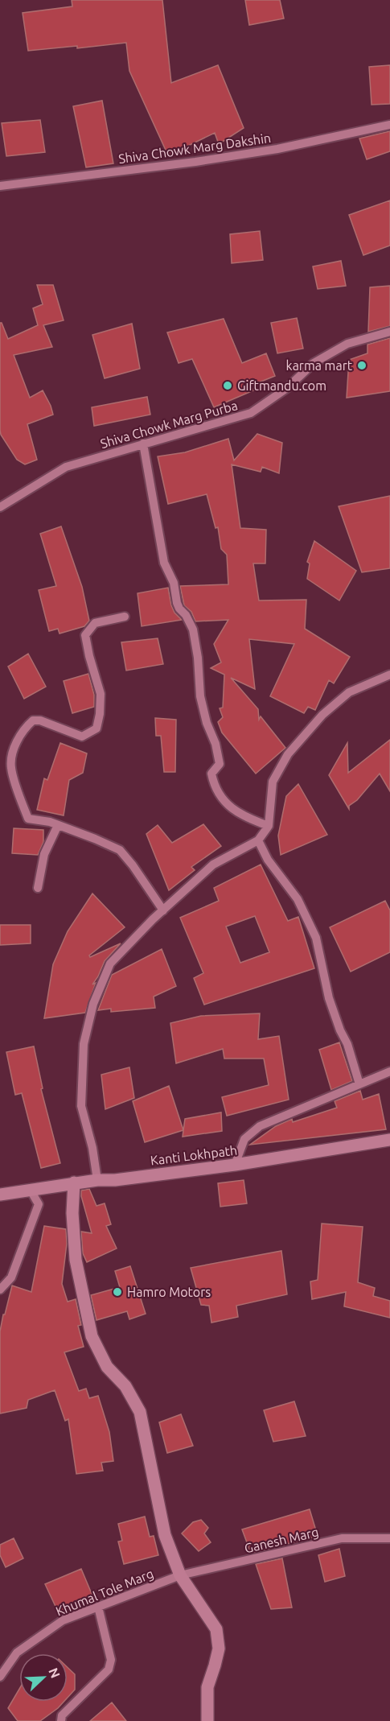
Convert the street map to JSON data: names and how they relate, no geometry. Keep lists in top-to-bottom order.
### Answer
{
  "streets": {
    "main road": ["Kanti Lokhpath"],
    "street": [
      "Shiva Chowk Marg Dakshin",
      "Shiva Chowk Marg Purba",
      "Ganesh Marg",
      "Khumal Tole Marg"
    ]
  },
  "crossings": [
    ["Ganesh Marg", "Khumal Tole Marg"]
  ],
  "places": ["karma mart", "Giftmandu.com", "Hamro Motors"],
  "north": "top right"
}
